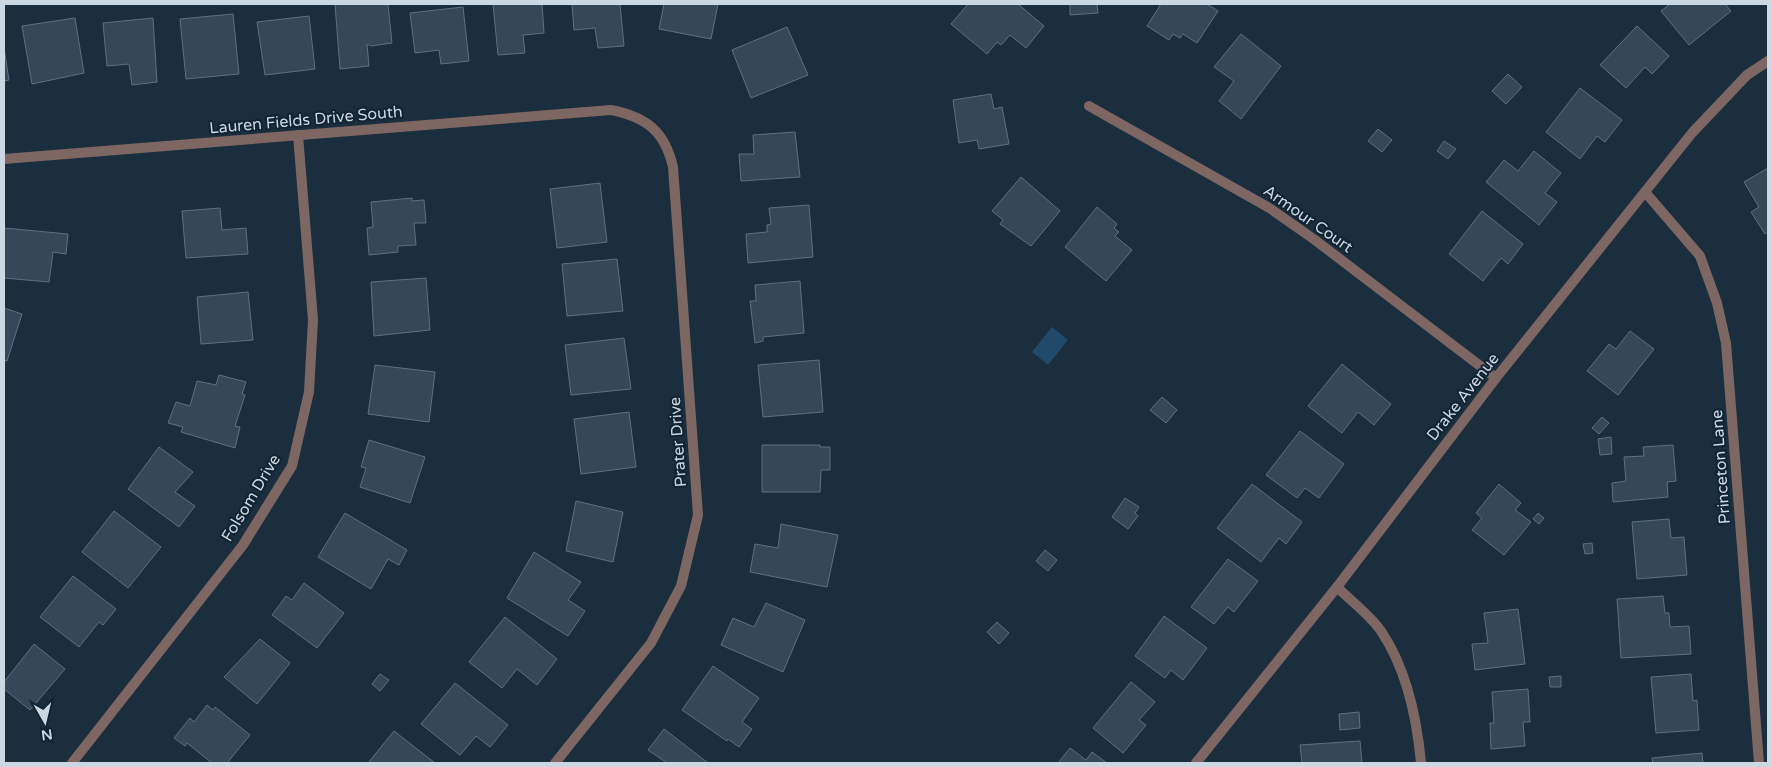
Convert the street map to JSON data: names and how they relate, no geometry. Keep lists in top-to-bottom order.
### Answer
{
  "streets": {
    "street": [
      "Lauren Fields Drive South",
      "Armour Court",
      "Drake Avenue",
      "Prater Drive",
      "Princeton Lane",
      "Folsom Drive"
    ]
  },
  "crossings": [
    ["Lauren Fields Drive South", "Prater Drive"],
    ["Lauren Fields Drive South", "Folsom Drive"],
    ["Armour Court", "Drake Avenue"],
    ["Drake Avenue", "Princeton Lane"]
  ],
  "north": "bottom"
}
